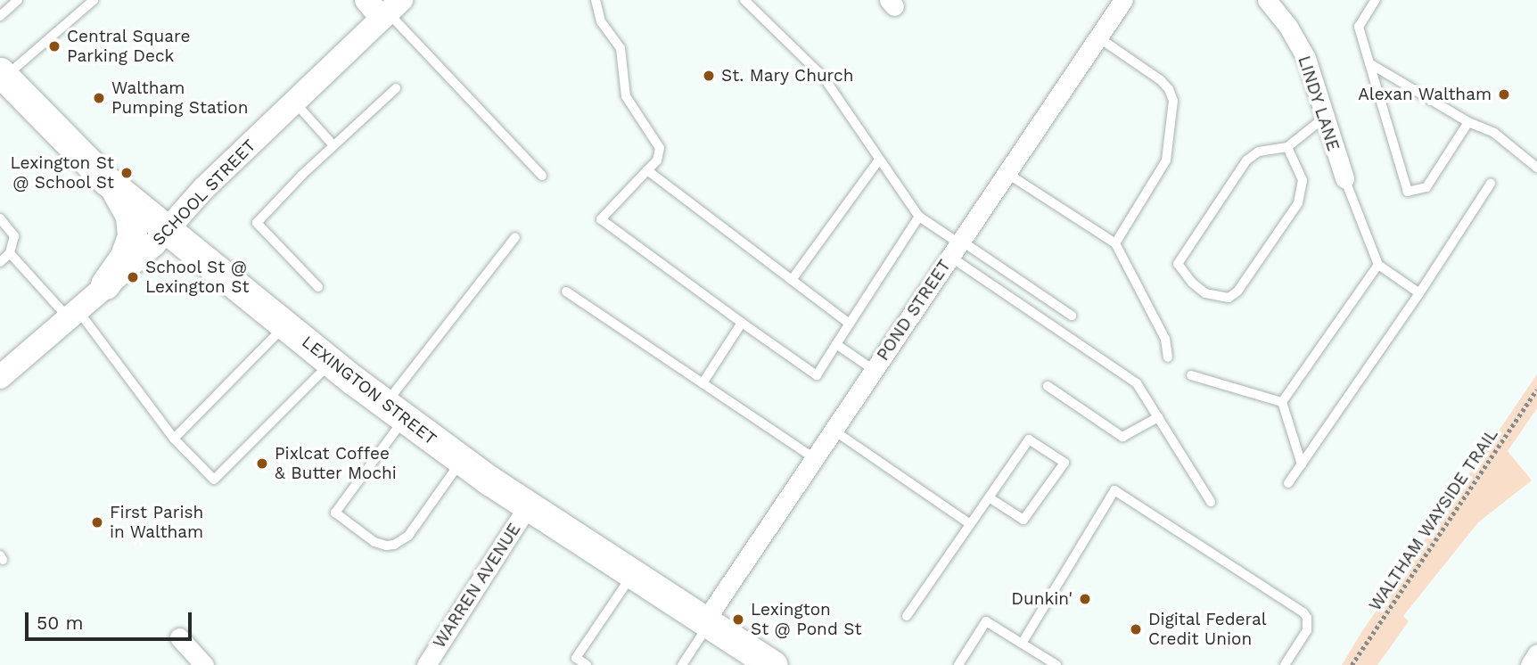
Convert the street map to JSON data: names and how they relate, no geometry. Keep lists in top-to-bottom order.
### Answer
{
  "streets": {
    "main road": ["LEXINGTON STREET"],
    "street": [
      "LINDY LANE",
      "SCHOOL STREET",
      "POND STREET",
      "WARREN AVENUE"
    ],
    "path": ["WALTHAM WAYSIDE TRAIL"]
  },
  "crossings": [
    ["SCHOOL STREET", "LEXINGTON STREET"],
    ["POND STREET", "LEXINGTON STREET"],
    ["LEXINGTON STREET", "WARREN AVENUE"]
  ],
  "places": [
    "Central Square Parking Deck",
    "St. Mary Church",
    "Alexan Waltham",
    "Waltham Pumping Station",
    "Lexington St @ School St",
    "School St @ Lexington St",
    "Pixlcat Coffee & Butter Mochi",
    "First Parish in Waltham",
    "Dunkin'",
    "Lexington St @ Pond St",
    "Digital Federal Credit Union"
  ],
  "scale_bar": "50 m"
}
